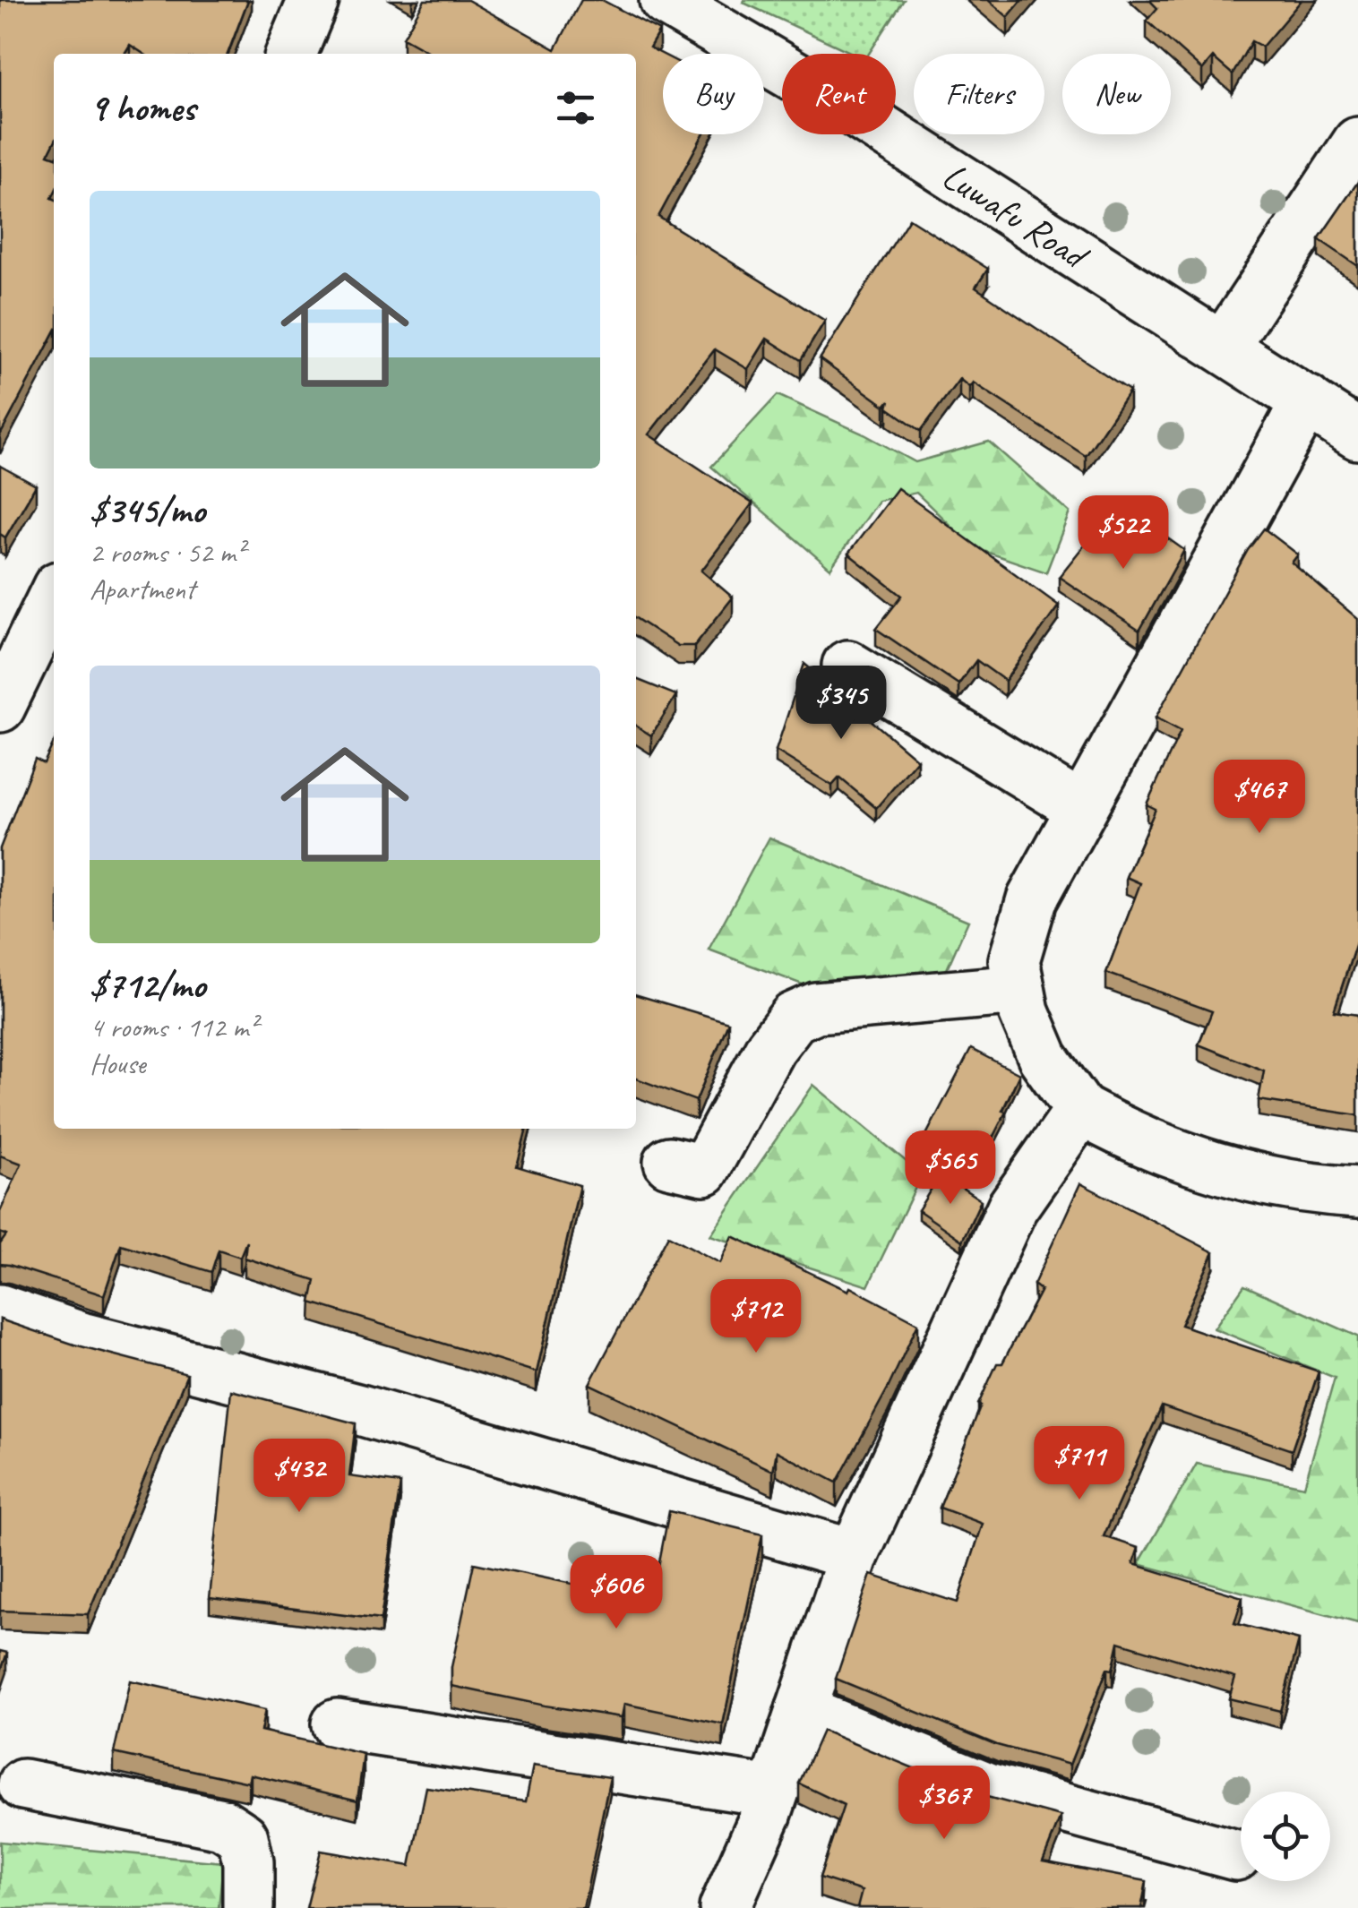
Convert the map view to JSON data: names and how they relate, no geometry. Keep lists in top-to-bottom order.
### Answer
{
  "streets": {
    "street": ["Luwafu Road"]
  },
  "page": {
    "chip": [
      "Buy",
      "Rent",
      "Filters",
      "New"
    ],
    "heading": "9 homes",
    "list": [
      {
        "name": "$345/mo",
        "note": "2 rooms · 52 m² · Apartment"
      },
      {
        "name": "$712/mo",
        "note": "4 rooms · 112 m² · House"
      }
    ],
    "price": [
      "$522",
      "$345",
      "$467",
      "$565",
      "$712",
      "$711",
      "$432",
      "$606",
      "$367"
    ]
  }
}
